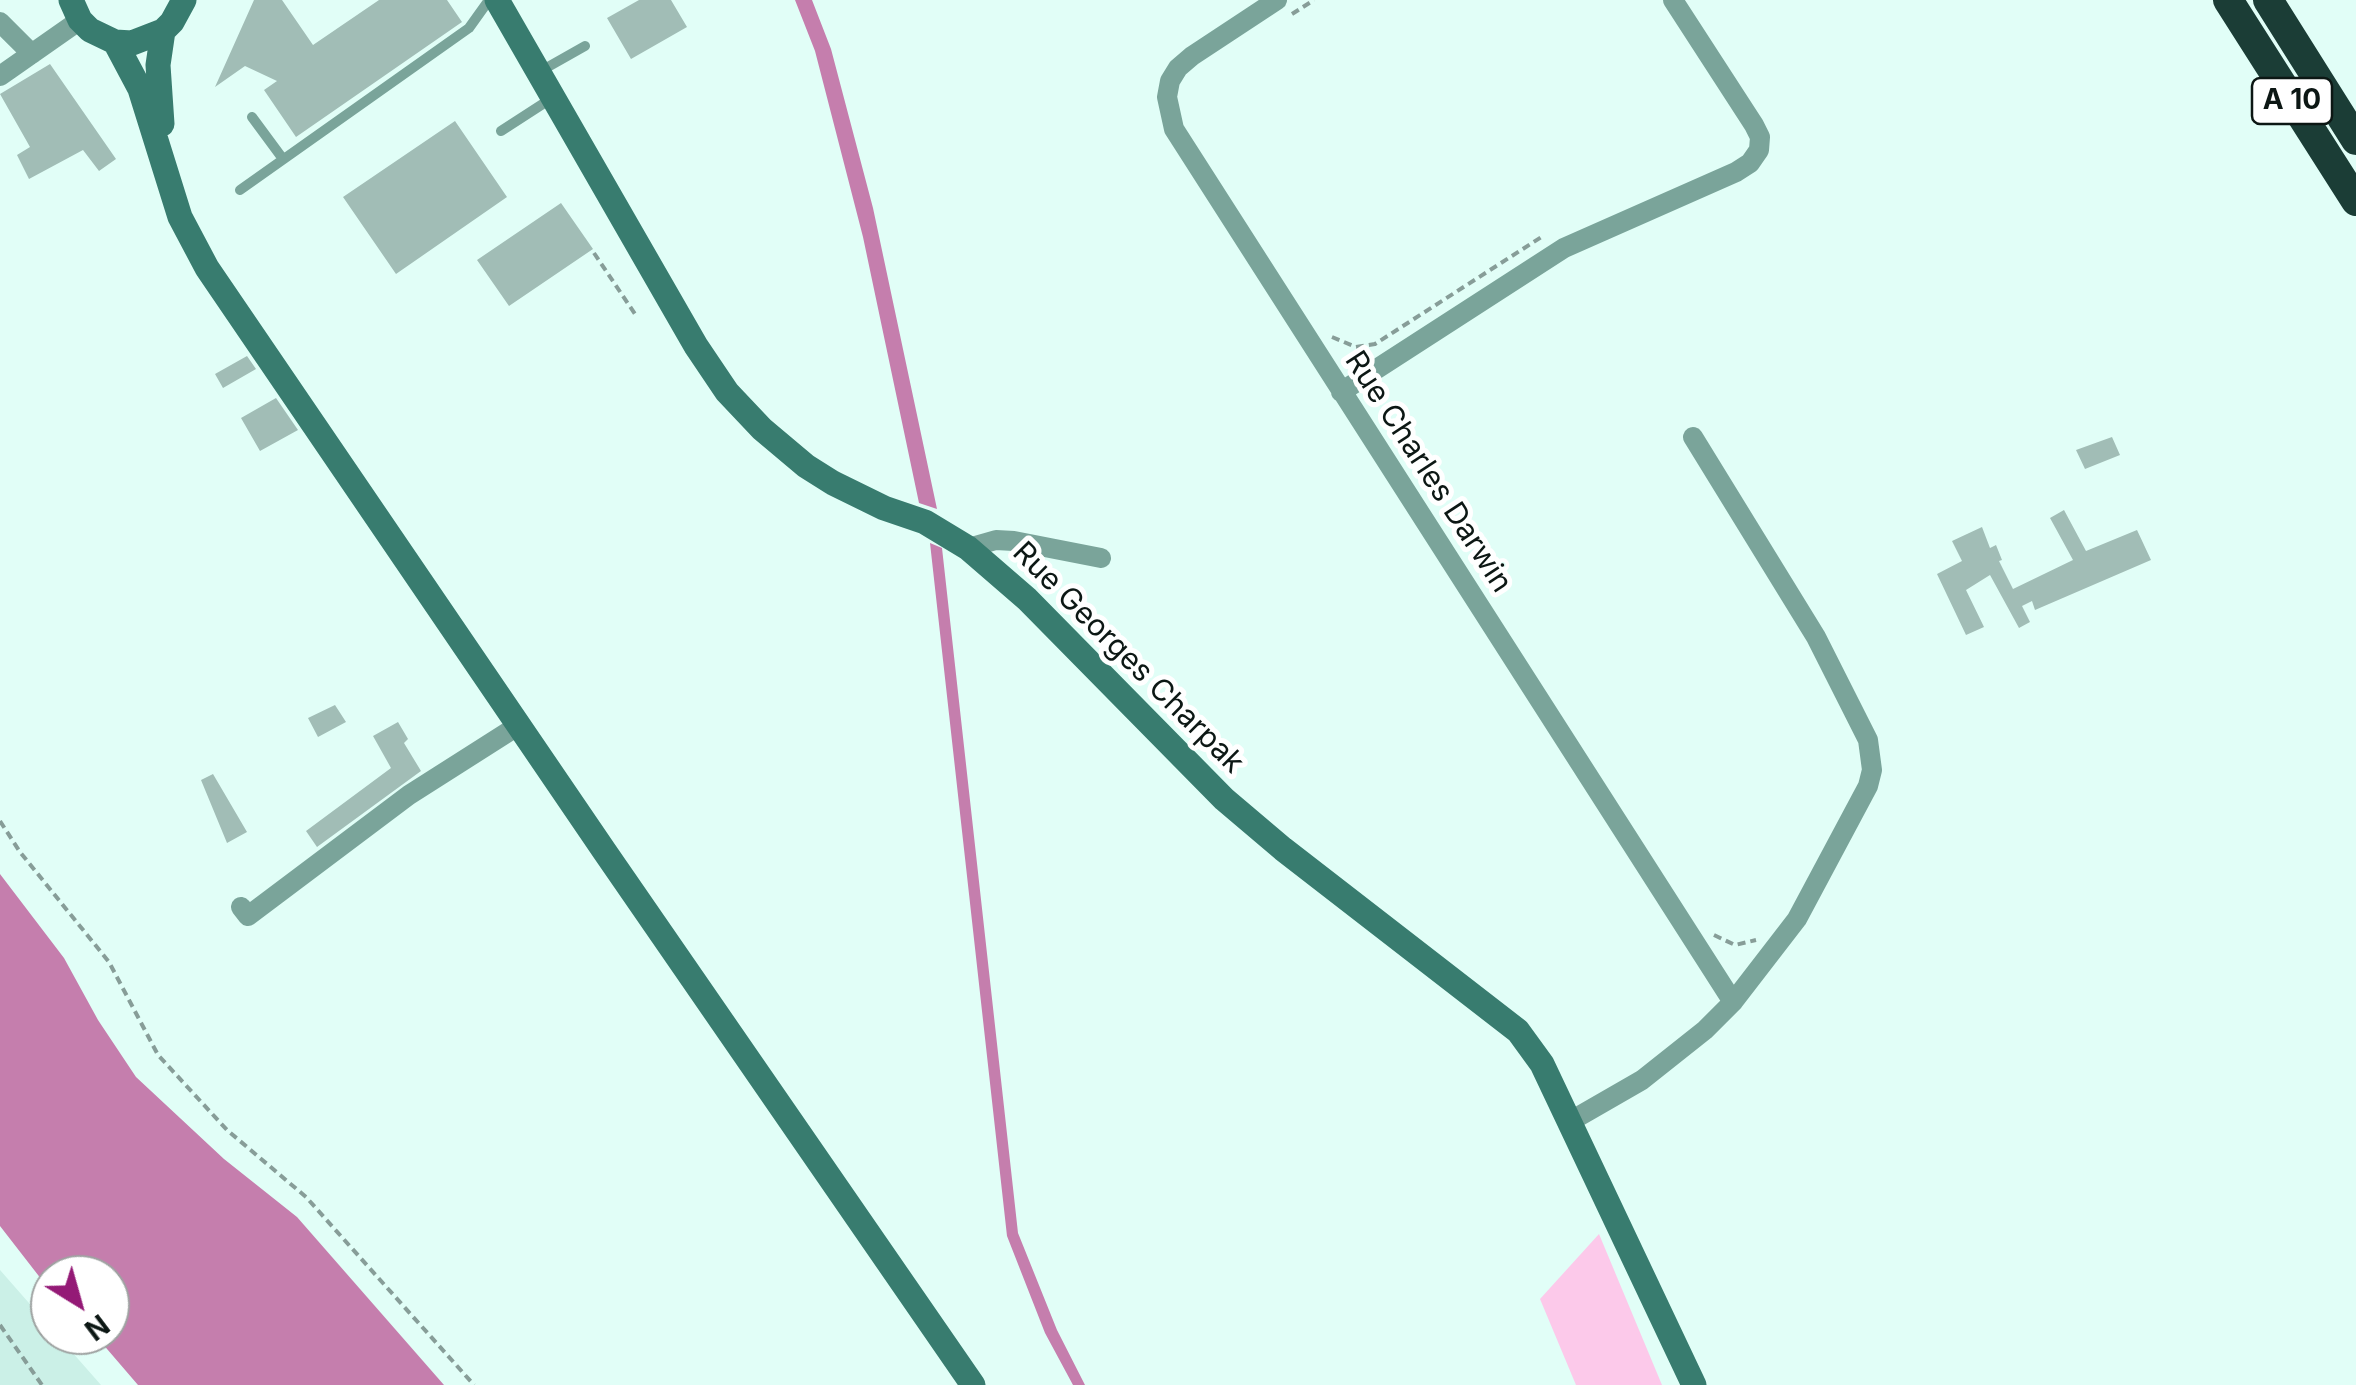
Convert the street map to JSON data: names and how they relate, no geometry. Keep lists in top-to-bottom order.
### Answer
{
  "streets": {
    "highway": ["A 10"],
    "street": ["Rue Charles Darwin", "Rue Georges Charpak"]
  },
  "north": "bottom right"
}
